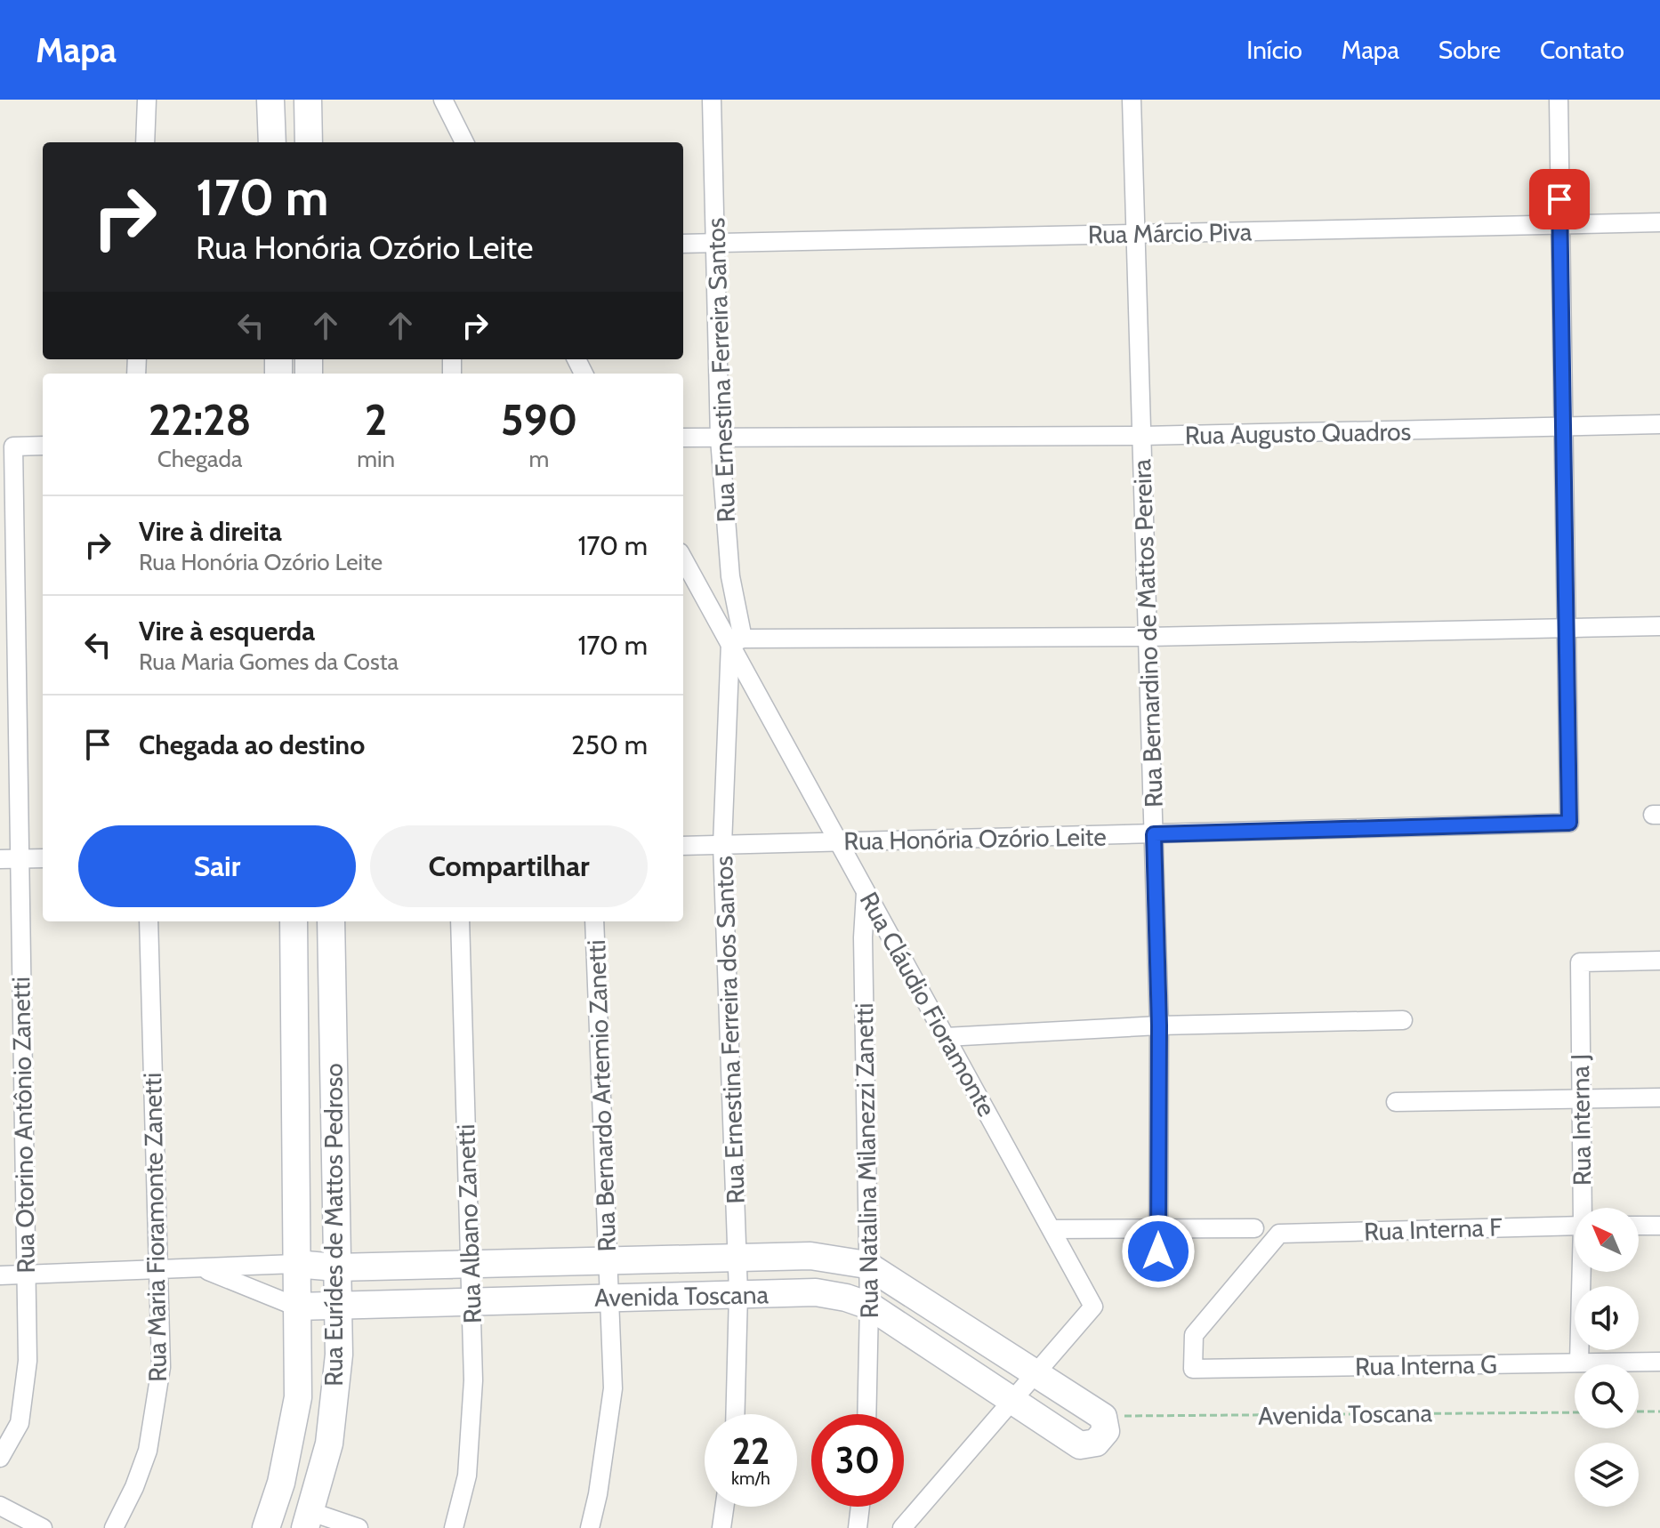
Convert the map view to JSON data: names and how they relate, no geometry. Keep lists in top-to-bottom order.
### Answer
{
  "streets": {
    "street": [
      "Rua Márcio Piva",
      "Rua Ernestina Ferreira Santos",
      "Rua Augusto Quadros",
      "Rua Bernardino de Mattos Pereira",
      "Rua Honória Ozório Leite",
      "Rua Cláudio Fioramonte",
      "Rua Ernestina Ferreira dos Santos",
      "Rua Bernardo Artemio Zanetti",
      "Rua Interna J",
      "Rua Otorino Antônio Zanetti",
      "Rua Natalina Milanezzi Zanetti",
      "Rua Albano Zanetti",
      "Rua Eurídes de Mattos Pedroso",
      "Rua Maria Fioramonte Zanetti",
      "Rua Interna F",
      "Avenida Toscana",
      "Rua Interna G"
    ]
  },
  "crossings": [
    ["Rua Márcio Piva", "Rua Ernestina Ferreira Santos"],
    ["Rua Márcio Piva", "Rua Bernardino de Mattos Pereira"],
    ["Rua Ernestina Ferreira Santos", "Rua Augusto Quadros"],
    ["Rua Ernestina Ferreira Santos", "Rua Cláudio Fioramonte"],
    ["Rua Ernestina Ferreira Santos", "Rua Ernestina Ferreira dos Santos"],
    ["Rua Augusto Quadros", "Rua Bernardino de Mattos Pereira"],
    ["Rua Bernardino de Mattos Pereira", "Rua Honória Ozório Leite"],
    ["Rua Honória Ozório Leite", "Rua Cláudio Fioramonte"],
    ["Rua Honória Ozório Leite", "Rua Ernestina Ferreira dos Santos"],
    ["Rua Cláudio Fioramonte", "Rua Ernestina Ferreira dos Santos"],
    ["Rua Cláudio Fioramonte", "Rua Natalina Milanezzi Zanetti"],
    ["Rua Cláudio Fioramonte", "Avenida Toscana"],
    ["Rua Ernestina Ferreira dos Santos", "Avenida Toscana"],
    ["Rua Bernardo Artemio Zanetti", "Avenida Toscana"],
    ["Rua Interna J", "Rua Interna G"],
    ["Rua Otorino Antônio Zanetti", "Avenida Toscana"],
    ["Rua Natalina Milanezzi Zanetti", "Avenida Toscana"],
    ["Rua Albano Zanetti", "Avenida Toscana"],
    ["Rua Eurídes de Mattos Pedroso", "Avenida Toscana"],
    ["Rua Maria Fioramonte Zanetti", "Avenida Toscana"],
    ["Rua Interna F", "Rua Interna G"]
  ],
  "north": "top left",
  "page": {
    "header": "Mapa",
    "nav": [
      "Início",
      "Mapa",
      "Sobre",
      "Contato"
    ],
    "turn": ["170 m", "Rua Honória Ozório Leite"],
    "eta": [
      "22:28",
      "Chegada",
      "2",
      "min",
      "590",
      "m"
    ],
    "list": [
      {
        "name": "Vire à direita",
        "note": "Rua Honória Ozório Leite",
        "value": "170 m"
      },
      {
        "name": "Vire à esquerda",
        "note": "Rua Maria Gomes da Costa",
        "value": "170 m"
      },
      {
        "name": "Chegada ao destino",
        "value": "250 m"
      }
    ],
    "buttons": ["Sair", "Compartilhar"],
    "speed": "22 km/h",
    "limit": "30"
  }
}
